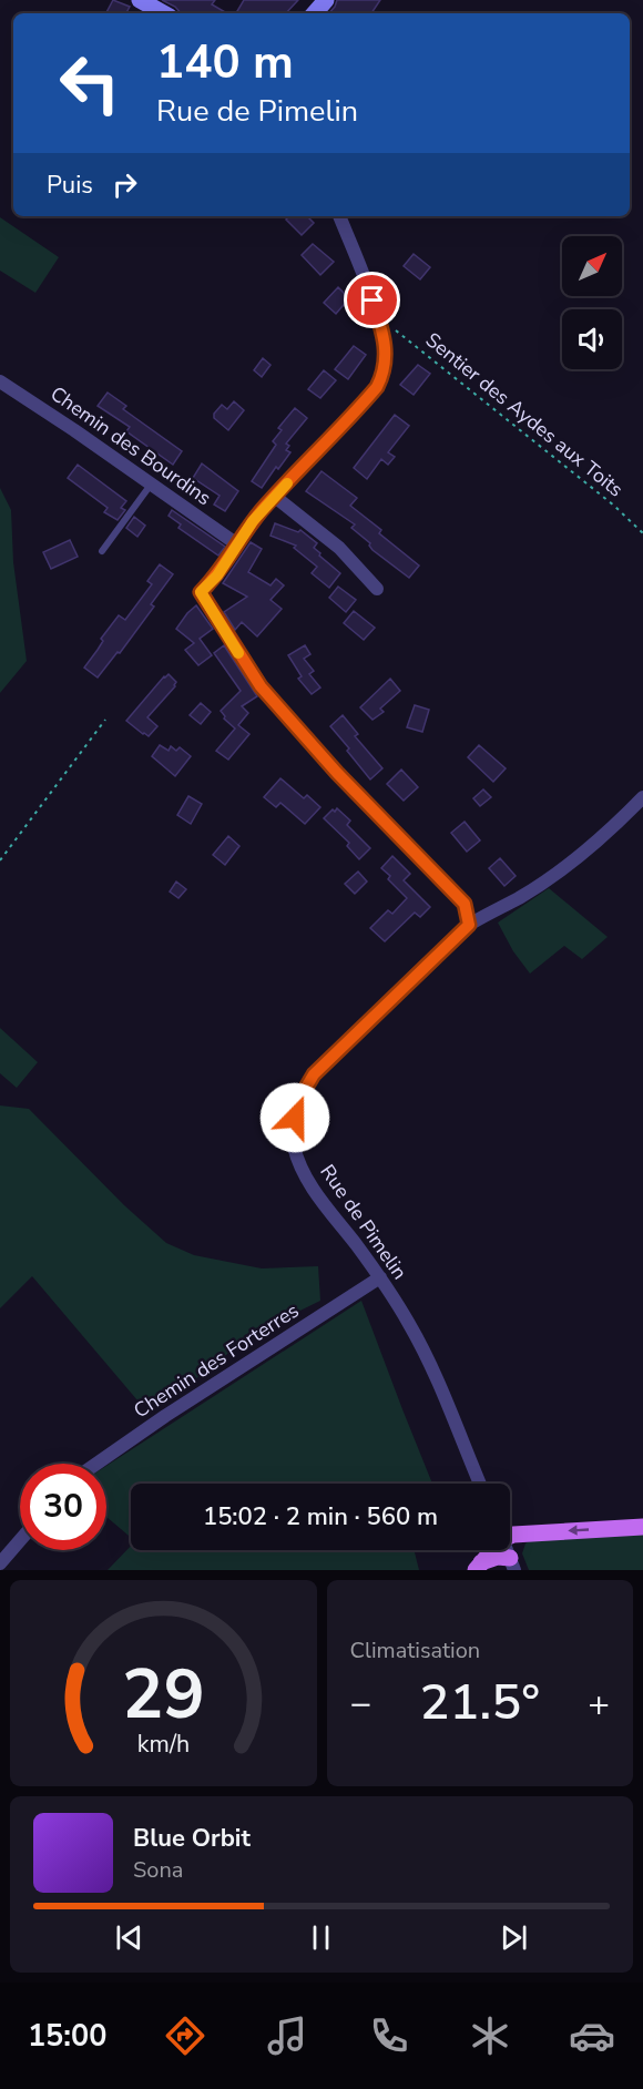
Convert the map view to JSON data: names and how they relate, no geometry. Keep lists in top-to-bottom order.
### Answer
{
  "streets": {
    "street": ["Chemin des Bourdins", "Rue de Pimelin", "Chemin des Forterres"],
    "path": ["Sentier des Aydes aux Toits"]
  },
  "crossings": [
    ["Rue de Pimelin", "Chemin des Forterres"]
  ],
  "north": "top right",
  "page": {
    "turn": ["140 m", "Rue de Pimelin"],
    "then": "Puis",
    "limit": "30",
    "trip": "15:02 · 2 min · 560 m",
    "tile": "Climatisation",
    "heat": ["−", "21.5°", "+"],
    "song": ["Blue Orbit", "Sona"],
    "tabs": "15:00",
    "gauge": ["29", "km/h"]
  }
}
